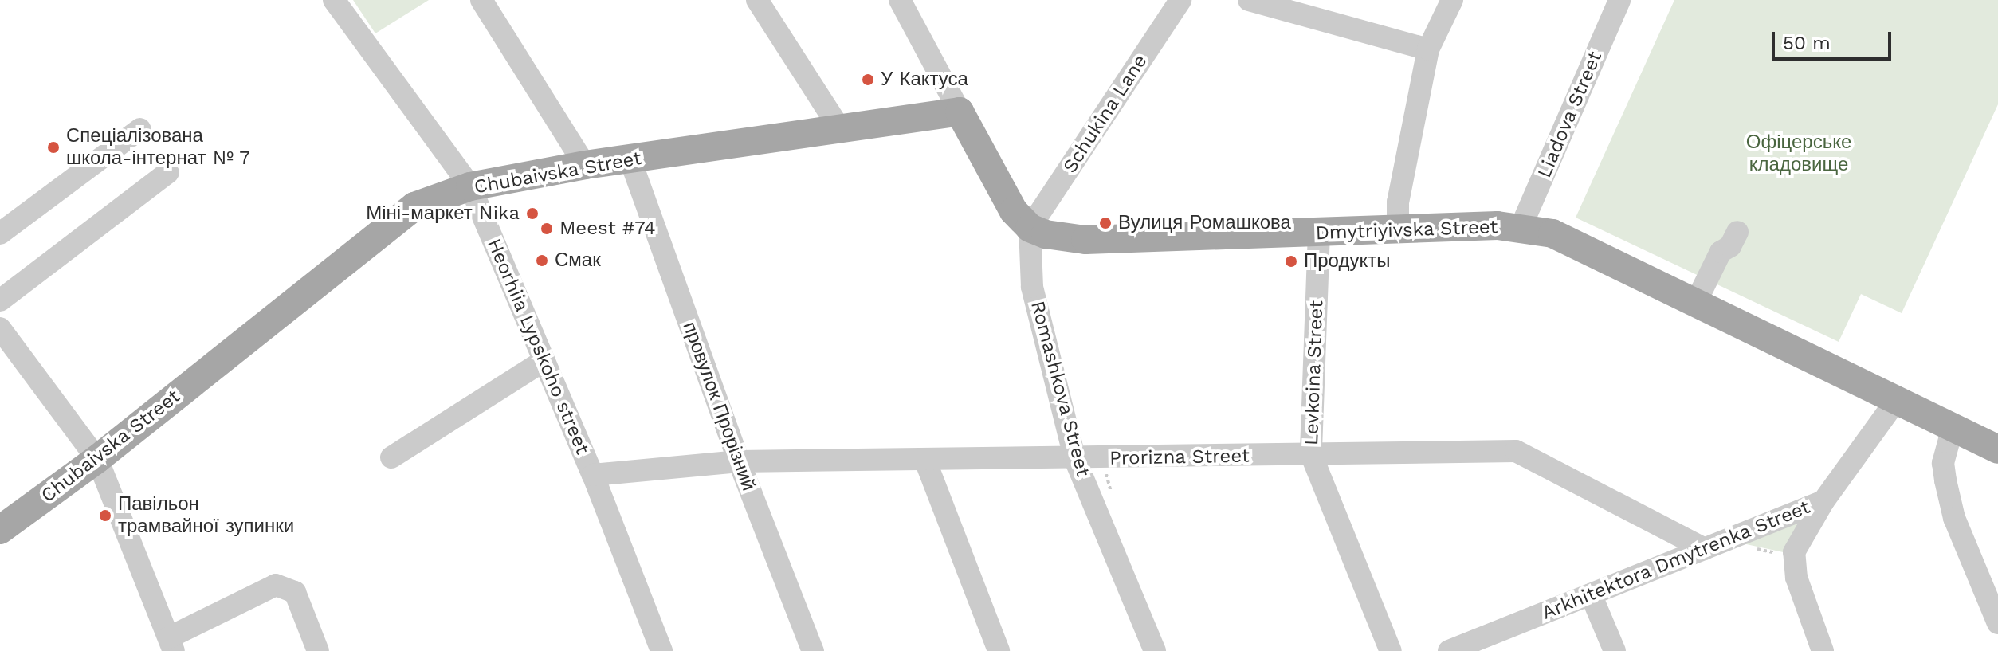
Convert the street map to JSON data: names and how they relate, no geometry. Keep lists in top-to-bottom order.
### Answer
{
  "streets": {
    "main road": ["Chubaivska Street", "Dmytriyivska Street"],
    "street": [
      "Schukina Lane",
      "Liadova Street",
      "Heorhiia Lypskoho street",
      "Levkoina Street",
      "Romashkova Street",
      "провулок Прорізний",
      "Prorizna Street",
      "Arkhitektora Dmytrenka Street"
    ]
  },
  "crossings": [
    ["Schukina Lane", "Dmytriyivska Street"],
    ["Schukina Lane", "Romashkova Street"],
    ["Liadova Street", "Dmytriyivska Street"],
    ["Chubaivska Street", "Heorhiia Lypskoho street"],
    ["Chubaivska Street", "провулок Прорізний"],
    ["Dmytriyivska Street", "Levkoina Street"],
    ["Dmytriyivska Street", "Romashkova Street"],
    ["Dmytriyivska Street", "Arkhitektora Dmytrenka Street"],
    ["Heorhiia Lypskoho street", "Prorizna Street"],
    ["Levkoina Street", "Prorizna Street"],
    ["Romashkova Street", "Prorizna Street"],
    ["провулок Прорізний", "Prorizna Street"],
    ["Prorizna Street", "Arkhitektora Dmytrenka Street"]
  ],
  "parks": ["Офіцерське кладовище"],
  "places": [
    "У Кактуса",
    "Спеціалізована школа-інтернат № 7",
    "Міні-маркет Nika",
    "Вулиця Ромашкова",
    "Meest #74",
    "Смак",
    "Продукты",
    "Павільон трамвайної зупинки"
  ],
  "scale_bar": "50 m"
}
